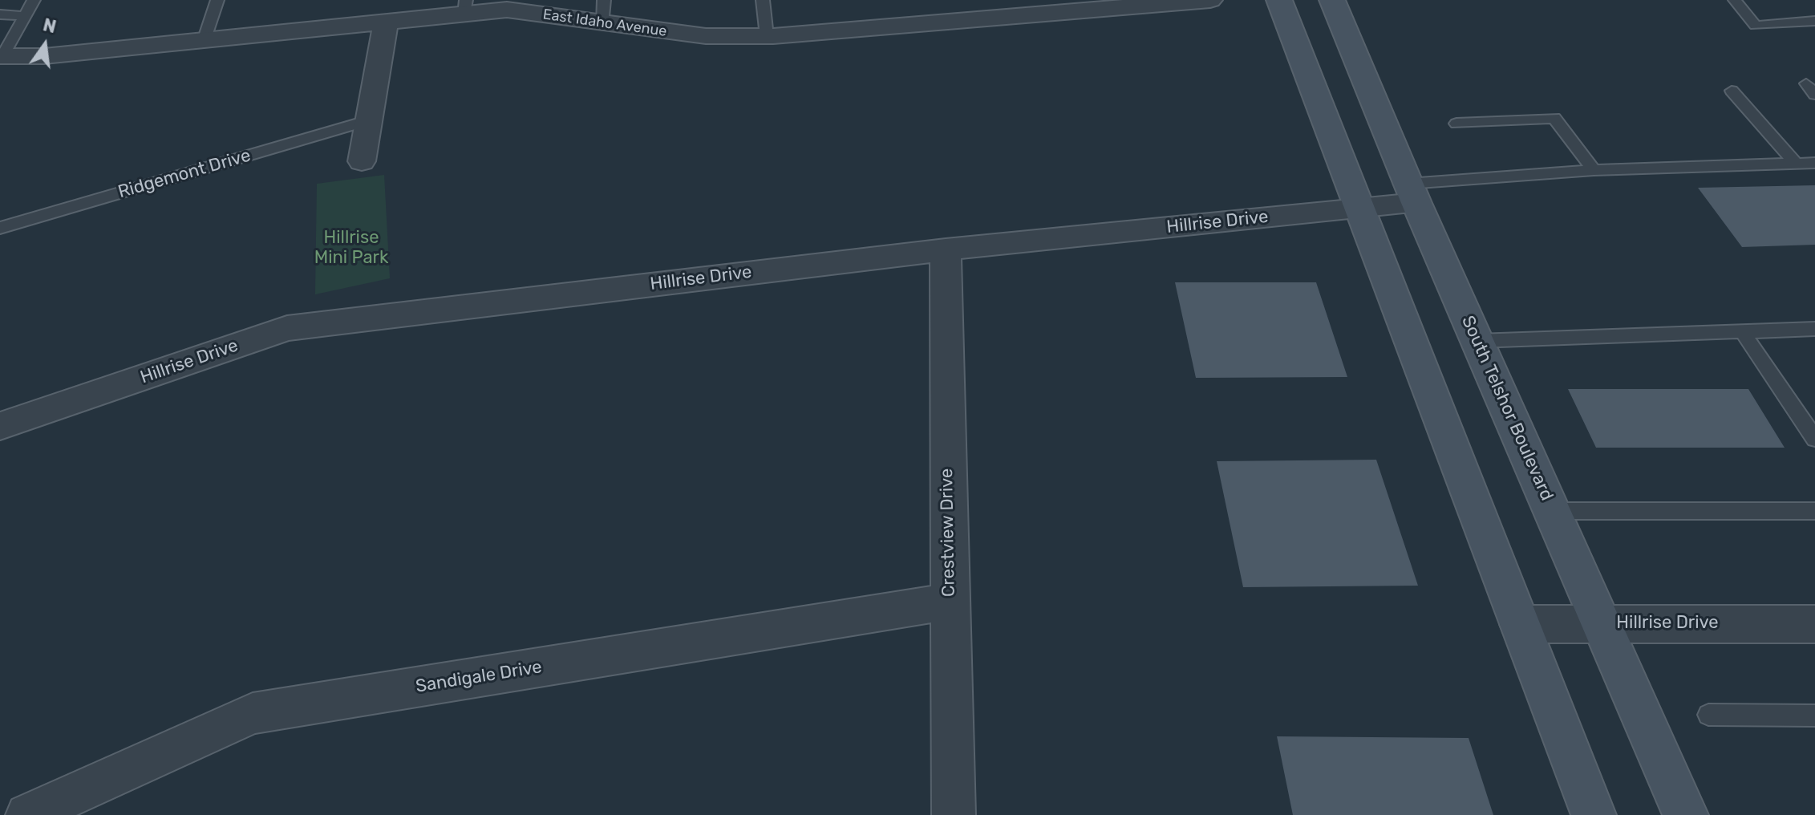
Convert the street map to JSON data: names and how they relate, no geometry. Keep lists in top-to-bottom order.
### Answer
{
  "streets": {
    "main road": ["South Telshor Boulevard"],
    "street": [
      "East Idaho Avenue",
      "Hillrise Drive",
      "Crestview Drive",
      "Sandigale Drive"
    ],
    "lane": ["Ridgemont Drive"]
  },
  "crossings": [
    ["Hillrise Drive", "South Telshor Boulevard"],
    ["Hillrise Drive", "Crestview Drive"],
    ["Crestview Drive", "Sandigale Drive"]
  ],
  "parks": ["Hillrise Mini Park"],
  "north": "top"
}
